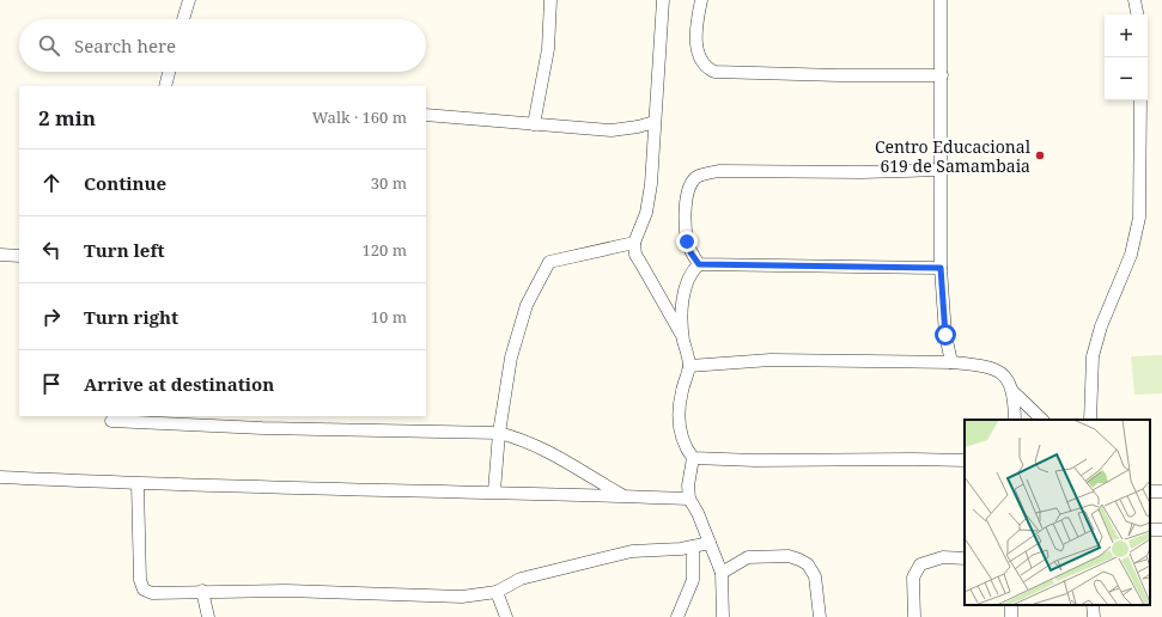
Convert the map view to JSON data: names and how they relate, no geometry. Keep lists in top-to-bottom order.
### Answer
{
  "places": ["Centro Educacional 619 de Samambaia"],
  "page": {
    "map_buttons": ["+", "−"],
    "search": "Search here",
    "heading": ["2 min", "Walk · 160 m"],
    "list": [
      ["Continue", "30 m"],
      ["Turn left", "120 m"],
      ["Turn right", "10 m"],
      "Arrive at destination"
    ]
  }
}
